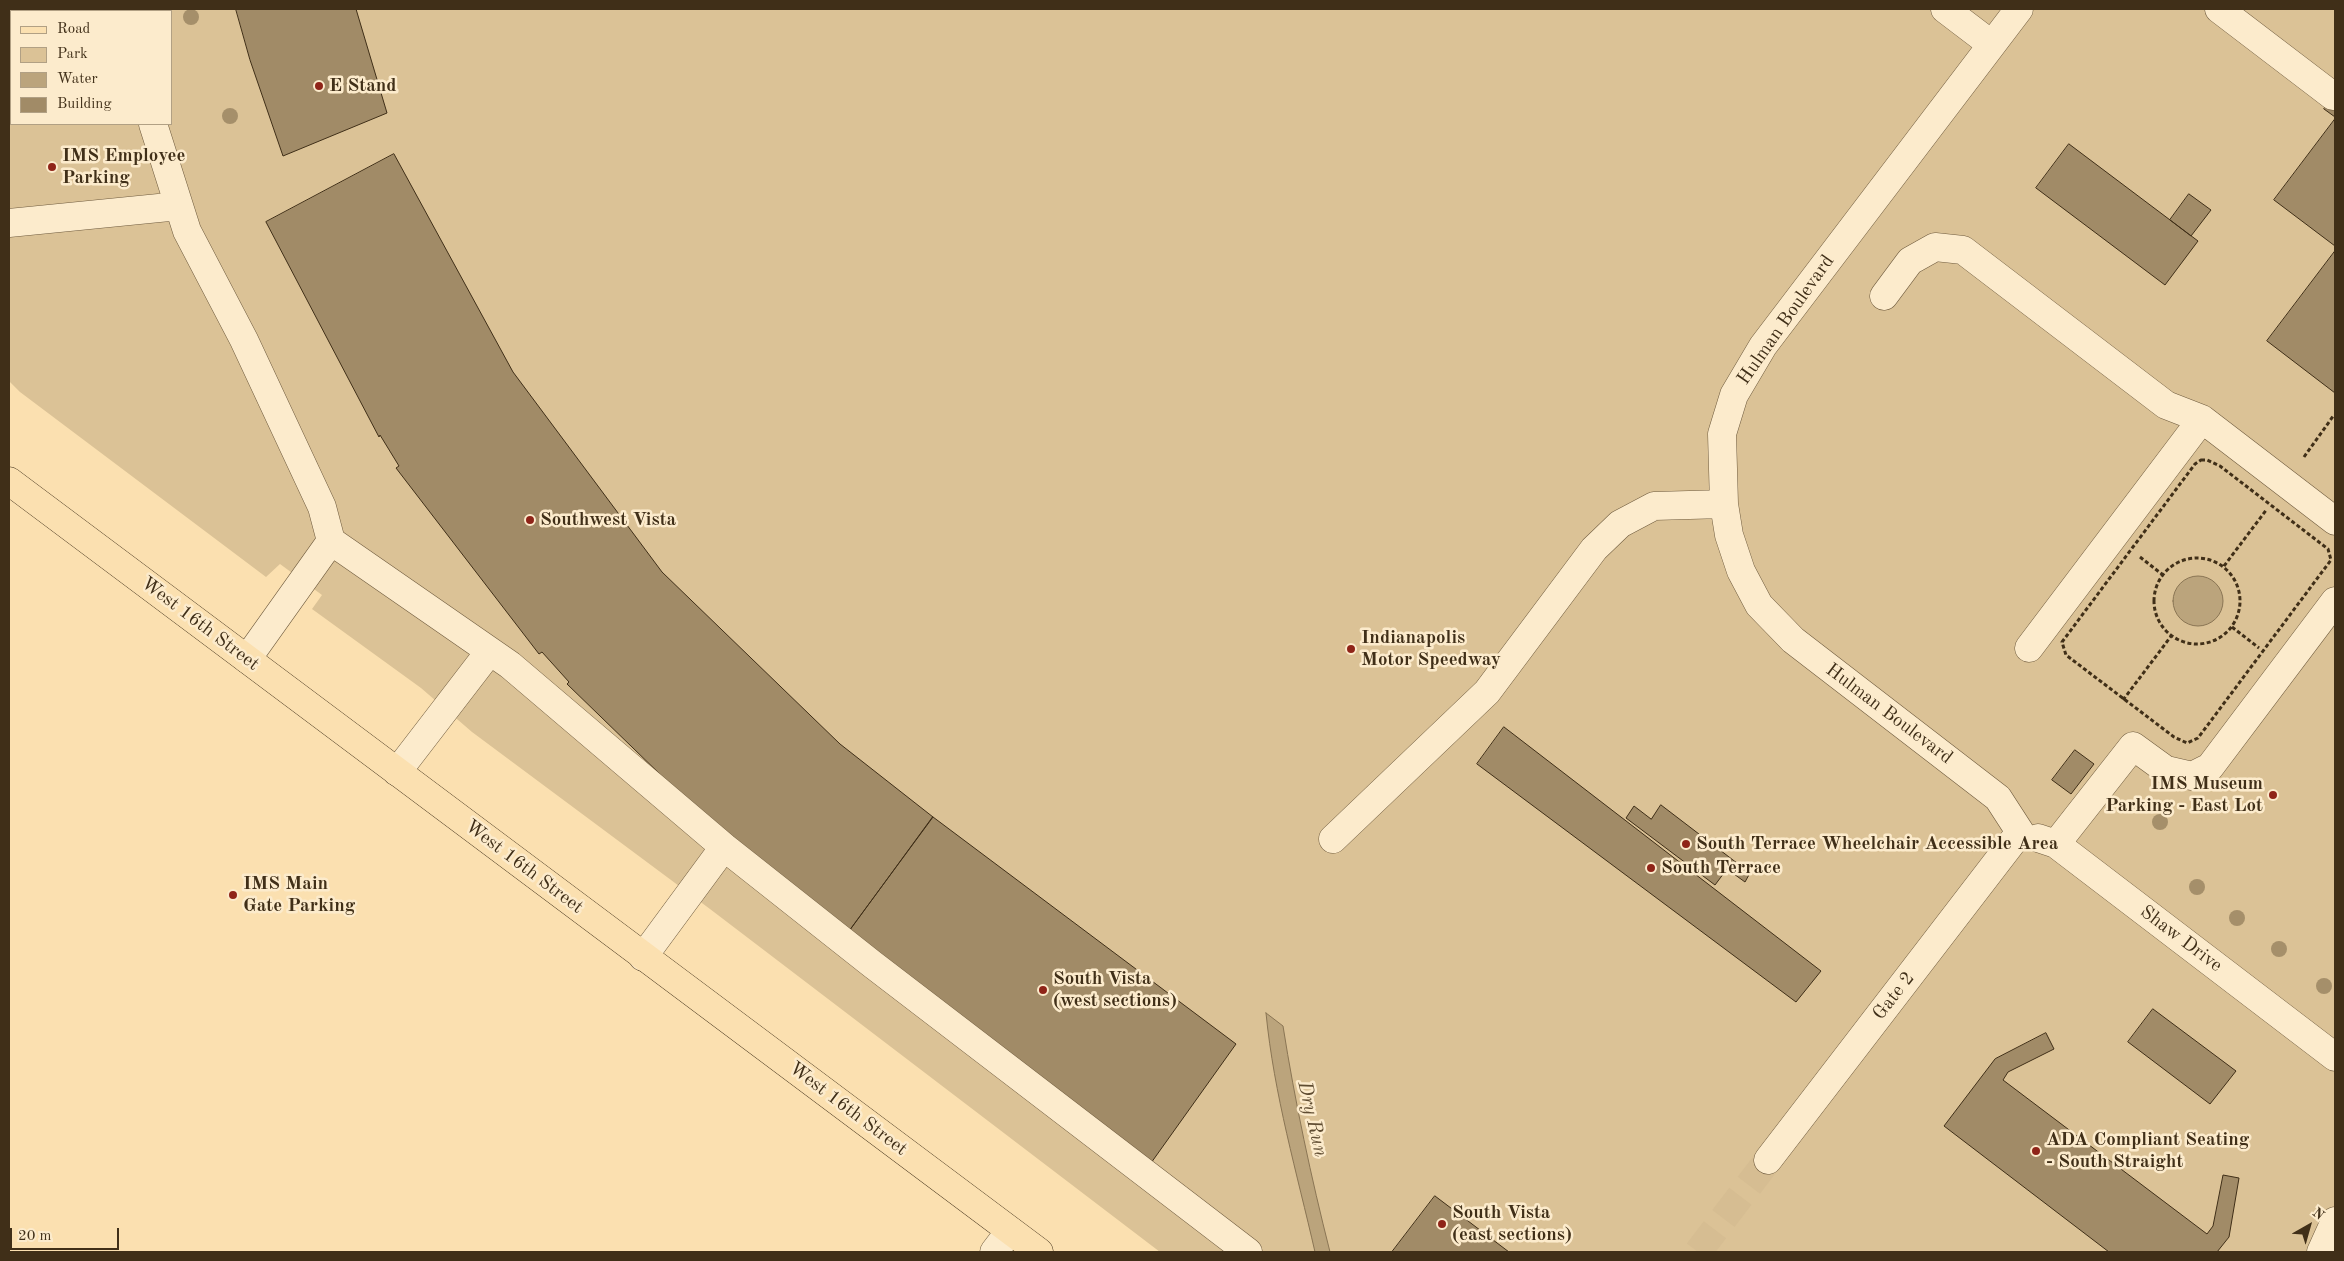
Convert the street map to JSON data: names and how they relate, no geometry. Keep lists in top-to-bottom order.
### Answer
{
  "streets": {
    "main road": ["West 16th Street"],
    "street": ["Hulman Boulevard", "Shaw Drive", "Gate 2"]
  },
  "crossings": [
    ["Hulman Boulevard", "Shaw Drive"],
    ["Hulman Boulevard", "Gate 2"],
    ["Shaw Drive", "Gate 2"]
  ],
  "water": ["Dry Run"],
  "places": [
    "E Stand",
    "IMS Employee Parking",
    "Southwest Vista",
    "Indianapolis Motor Speedway",
    "IMS Museum Parking - East Lot",
    "South Terrace Wheelchair Accessible Area",
    "South Terrace",
    "IMS Main Gate Parking",
    "South Vista (west sections)",
    "ADA Compliant Seating - South Straight",
    "South Vista (east sections)"
  ],
  "legend": [
    "Road",
    "Park",
    "Water",
    "Building"
  ],
  "scale_bar": "20 m",
  "north": "top right"
}
